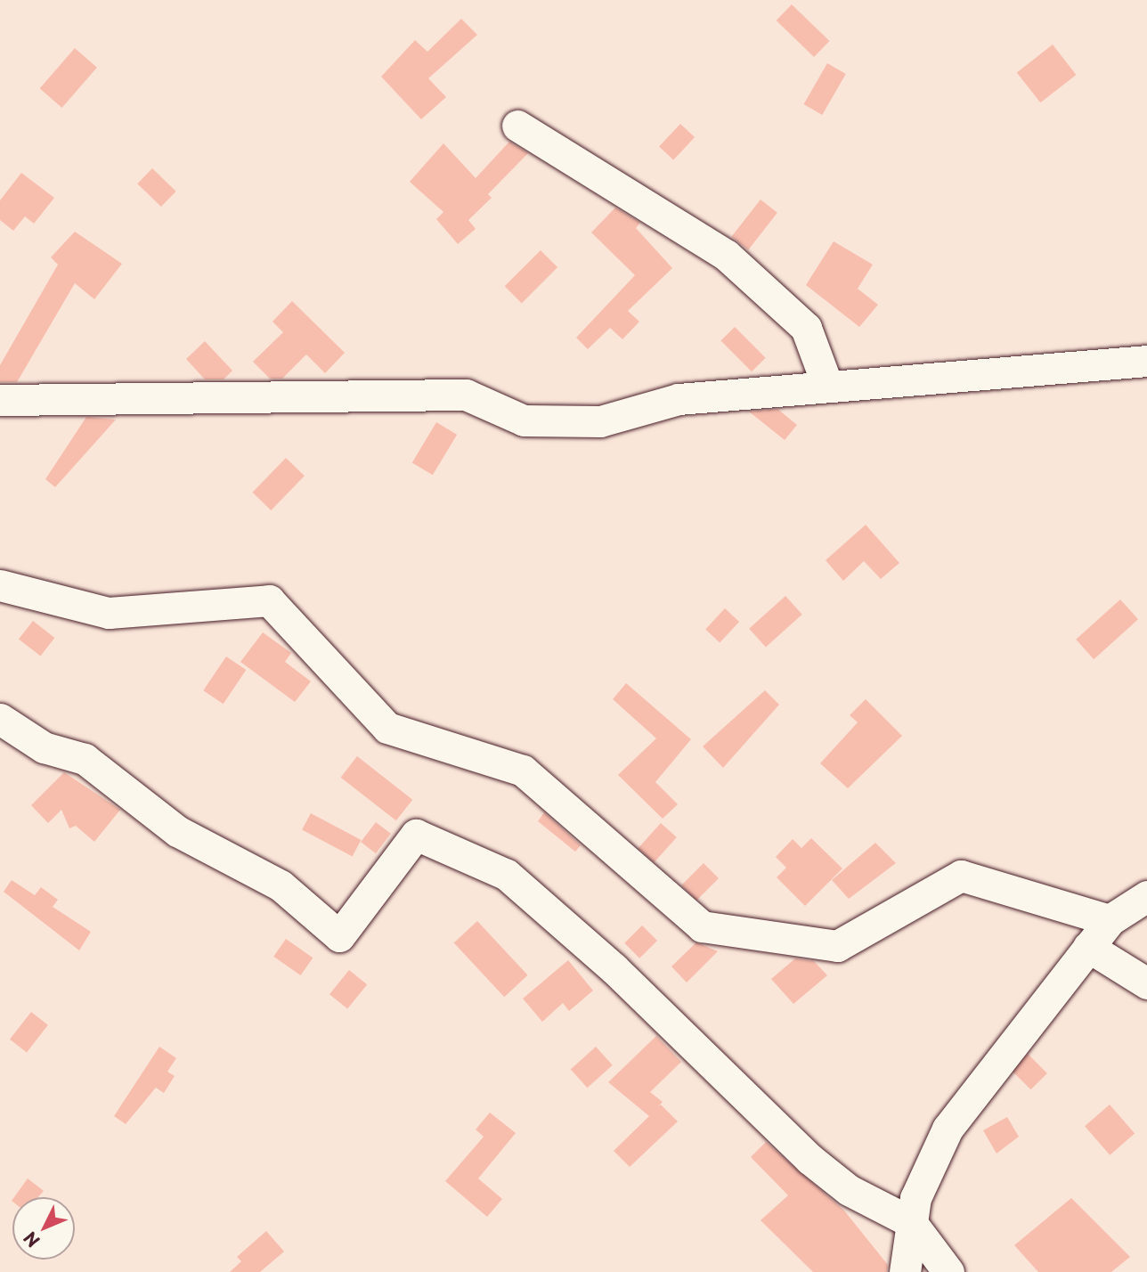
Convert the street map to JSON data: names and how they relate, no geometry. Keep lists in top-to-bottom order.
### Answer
{
  "north": "bottom left"
}
